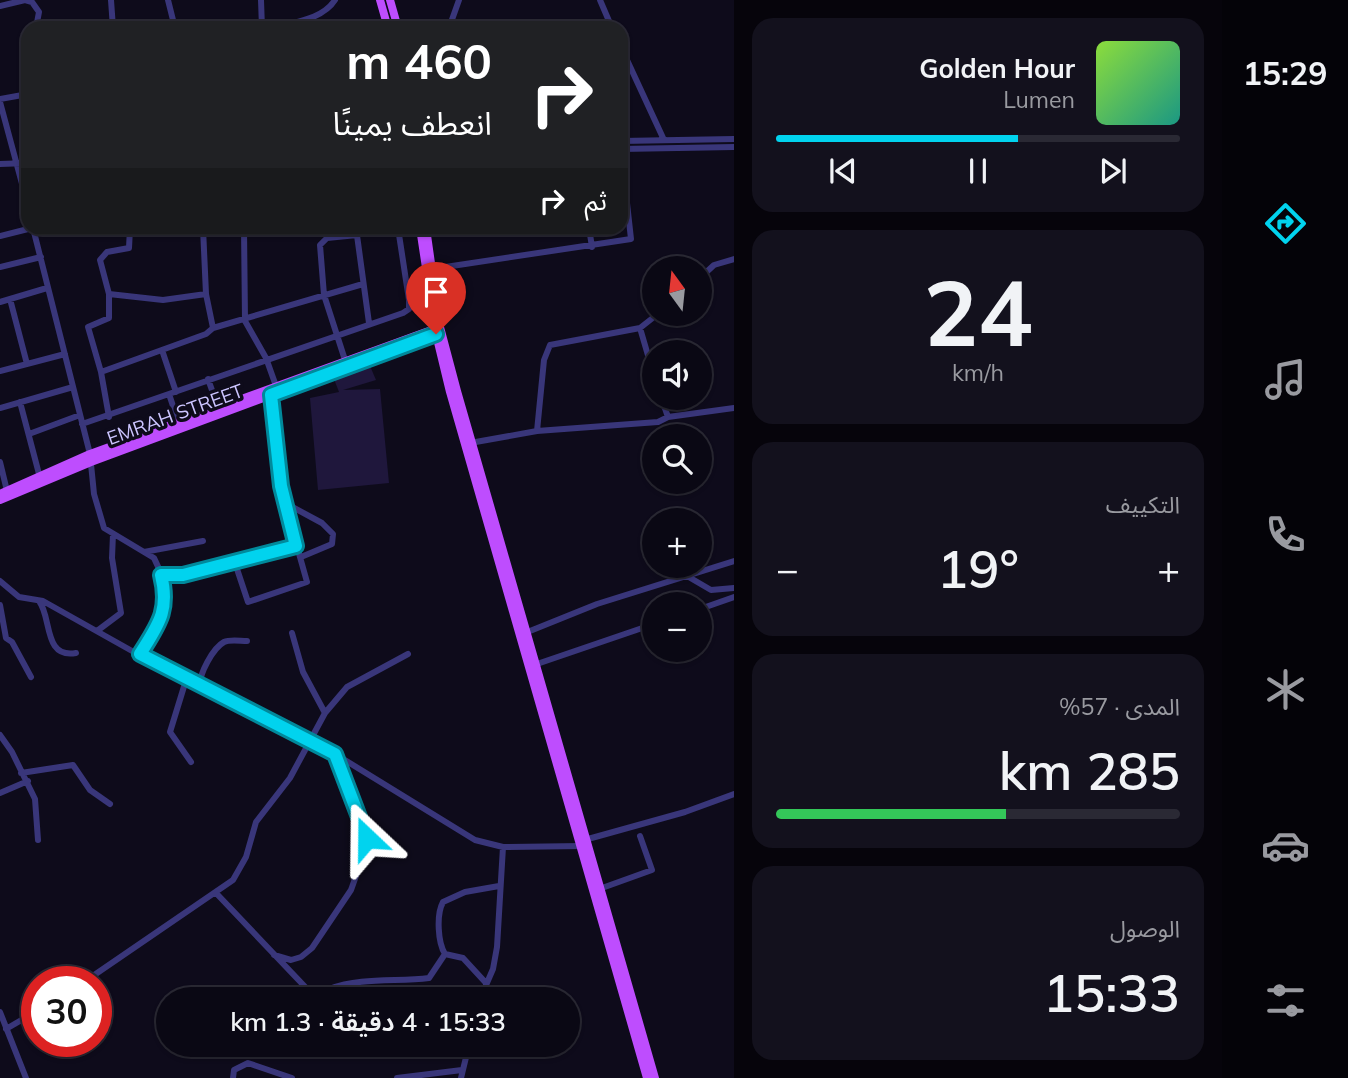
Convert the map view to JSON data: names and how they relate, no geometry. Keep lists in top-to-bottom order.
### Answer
{
  "streets": {
    "main road": ["EMRAH STREET"]
  },
  "north": "top",
  "page": {
    "tabs": "15:29",
    "turn": ["460 m", "انعطف يمينًا"],
    "song": ["Golden Hour", "Lumen"],
    "then": "ثم",
    "tile": [
      ["24", "km/h"],
      "التكييف",
      ["المدى · 57%", "285 km"],
      ["الوصول", "15:33"]
    ],
    "map_buttons": ["+", "−"],
    "heat": ["−", "19°", "+"],
    "limit": "30",
    "trip": "15:33 · 4 دقيقة · 1.3 km"
  }
}
